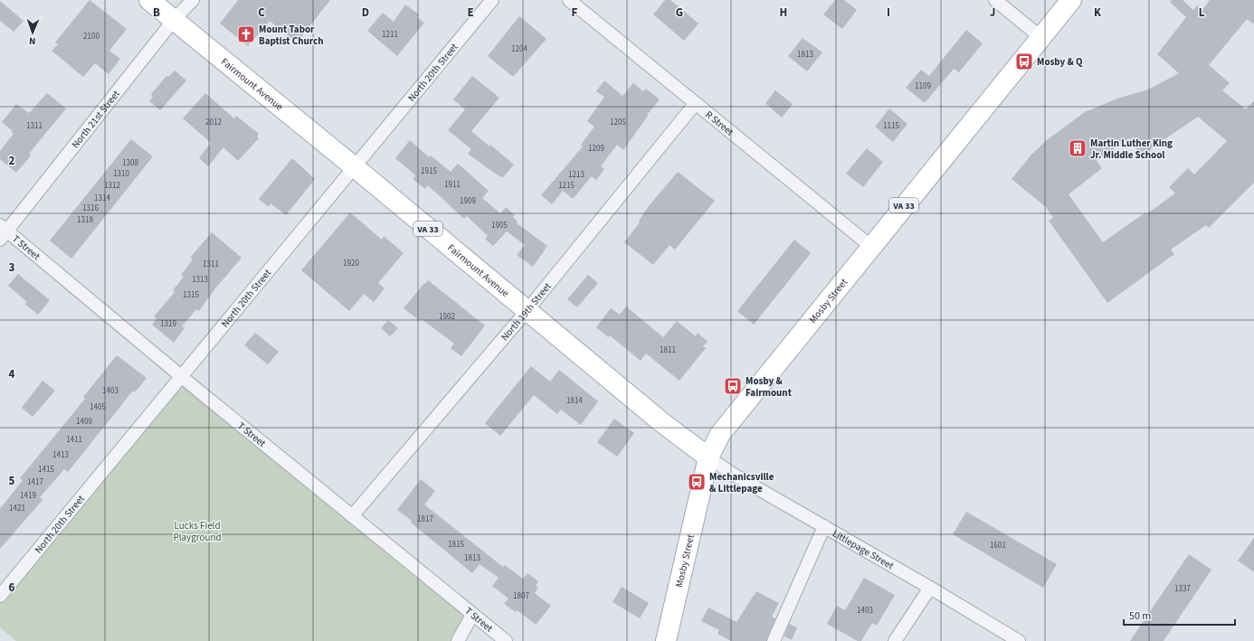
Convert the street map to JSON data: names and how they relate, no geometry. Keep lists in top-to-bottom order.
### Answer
{
  "streets": {
    "main road": ["Fairmount Avenue", "VA 33", "Mosby Street"],
    "street": [
      "North 20th Street",
      "North 21st Street",
      "R Street",
      "T Street",
      "North 19th Street",
      "Littlepage Street"
    ]
  },
  "crossings": [
    ["North 20th Street", "Fairmount Avenue"],
    ["North 20th Street", "T Street"],
    ["Fairmount Avenue", "North 21st Street"],
    ["Fairmount Avenue", "Mosby Street"],
    ["Fairmount Avenue", "North 19th Street"],
    ["Fairmount Avenue", "Littlepage Street"],
    ["North 21st Street", "T Street"],
    ["R Street", "Mosby Street"],
    ["R Street", "North 19th Street"],
    ["T Street", "North 19th Street"],
    ["Mosby Street", "Littlepage Street"]
  ],
  "parks": ["Lucks Field Playground"],
  "places": {
    "church": ["Mount Tabor Baptist Church"],
    "bus stop": ["Mosby & Q", "Mosby & Fairmount", "Mechanicsville & Littlepage"],
    "building": ["Martin Luther King Jr. Middle School"]
  },
  "house_numbers": [
    "1211",
    "2100",
    "1204",
    "1813",
    "1109",
    "2012",
    "1205",
    "1311",
    "1115",
    "1209",
    "1308",
    "1915",
    "1310",
    "1213",
    "1911",
    "1312",
    "1215",
    "1314",
    "1909",
    "1316",
    "1318",
    "1905",
    "1920",
    "1311",
    "1313",
    "1315",
    "1902",
    "1319",
    "1811",
    "1403",
    "1814",
    "1405",
    "1409",
    "1411",
    "1413",
    "1415",
    "1417",
    "1419",
    "1421",
    "1817",
    "1815",
    "1601",
    "1813",
    "1337",
    "1807",
    "1403"
  ],
  "scale_bar": "50 m",
  "north": "bottom",
  "grid": {
    "columns": [
      "B",
      "C",
      "D",
      "E",
      "F",
      "G",
      "H",
      "I",
      "J",
      "K",
      "L"
    ],
    "rows": [
      "2",
      "3",
      "4",
      "5",
      "6"
    ]
  }
}
